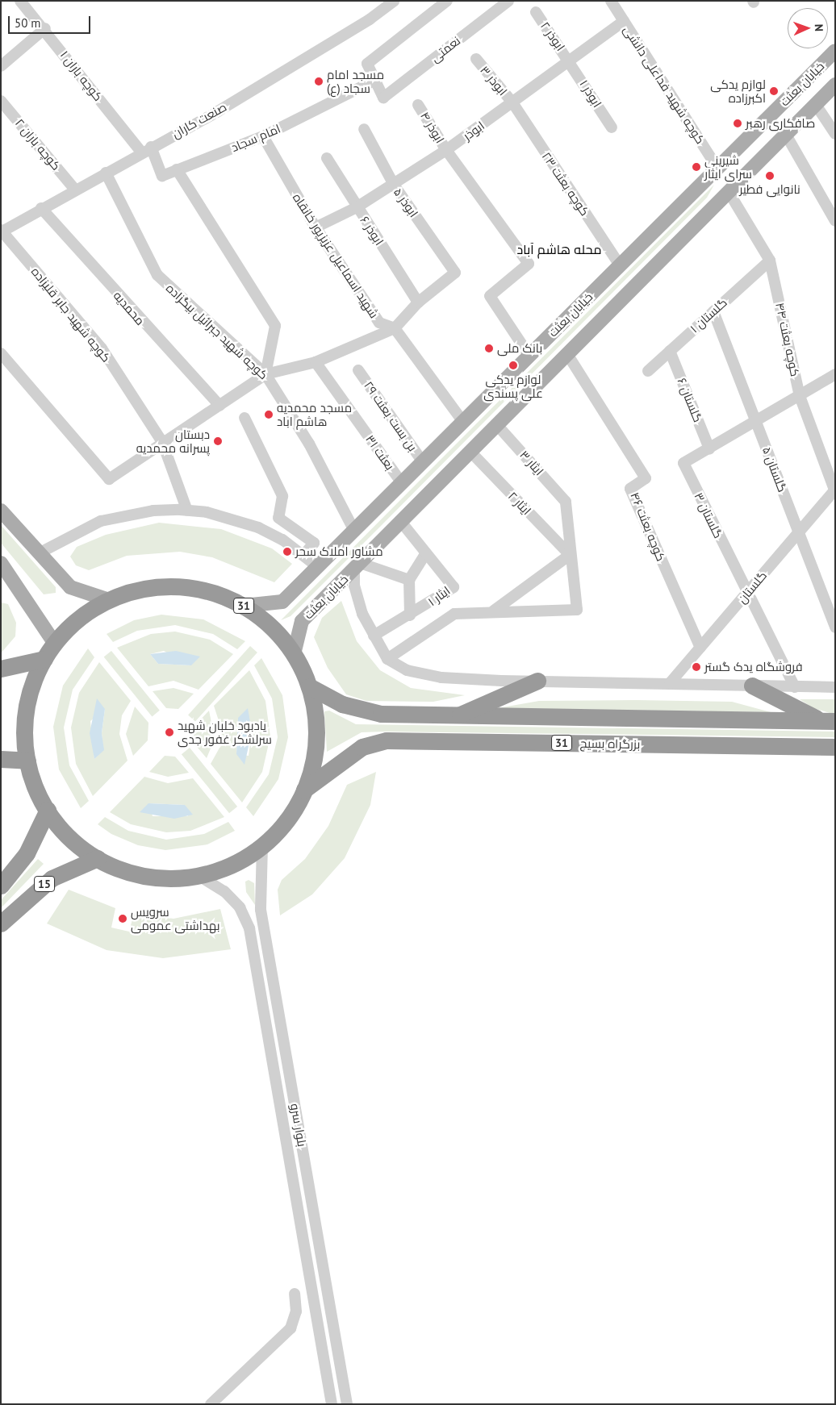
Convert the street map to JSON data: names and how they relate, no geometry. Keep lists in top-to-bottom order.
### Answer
{
  "streets": {
    "highway": ["31", "بزرگراه بسیج", "15"],
    "main road": ["خیابان بعثت"],
    "street": [
      "ابوذر ۲",
      "نعمتی",
      "کوچه باران ۱",
      "ابوذر ۳",
      "کوچه شهید فداعلی دانشی",
      "ابوذر ۱",
      "صنعت کاران",
      "ابوذر ۴",
      "ابوذر",
      "امام سجاد",
      "کوچه باران ۲",
      "کوچه بعثت ۲۳",
      "ابوذر ۵",
      "ابوذر ۶",
      "شهید اسماعیل عزیزپور خانقاه",
      "محمدیه",
      "کوچه شهید جابر قلیزاده",
      "گلستان ۱",
      "کوچه شهید جبرائیل بیگزاده",
      "کوچه بعثت ۴۴",
      "گلستان ۶",
      "بن بست بعثت ۲۹",
      "بعثت ۳۱",
      "ایثار ۳",
      "گلستان ۵",
      "ایثار ۲",
      "گلستان ۳",
      "کوچه بعثت ۴۶",
      "گلستان",
      "ایثار ۱",
      "بلوار سرو"
    ]
  },
  "crossings": [
    ["ابوذر ۲", "ابوذر ۱"],
    ["ابوذر ۲", "ابوذر"],
    ["نعمتی", "امام سجاد"],
    ["کوچه باران ۱", "صنعت کاران"],
    ["ابوذر ۳", "ابوذر"],
    ["ابوذر ۳", "کوچه بعثت ۲۳"],
    ["خیابان بعثت", "کوچه شهید فداعلی دانشی"],
    ["خیابان بعثت", "ابوذر ۴"],
    ["خیابان بعثت", "کوچه بعثت ۲۳"],
    ["خیابان بعثت", "شهید اسماعیل عزیزپور خانقاه"],
    ["خیابان بعثت", "کوچه شهید جبرائیل بیگزاده"],
    ["خیابان بعثت", "کوچه بعثت ۴۴"],
    ["خیابان بعثت", "بن بست بعثت ۲۹"],
    ["خیابان بعثت", "بعثت ۳۱"],
    ["خیابان بعثت", "ایثار ۳"],
    ["خیابان بعثت", "ایثار ۲"],
    ["خیابان بعثت", "کوچه بعثت ۴۶"],
    ["خیابان بعثت", "ایثار ۱"],
    ["خیابان بعثت", "31"],
    ["کوچه شهید فداعلی دانشی", "ابوذر"],
    ["ابوذر ۱", "ابوذر"],
    ["صنعت کاران", "امام سجاد"],
    ["صنعت کاران", "کوچه باران ۲"],
    ["صنعت کاران", "محمدیه"],
    ["صنعت کاران", "کوچه شهید جابر قلیزاده"],
    ["صنعت کاران", "کوچه شهید جبرائیل بیگزاده"],
    ["ابوذر ۴", "ابوذر"],
    ["ابوذر", "کوچه بعثت ۲۳"],
    ["ابوذر", "ابوذر ۵"],
    ["ابوذر", "ابوذر ۶"],
    ["ابوذر", "شهید اسماعیل عزیزپور خانقاه"],
    ["امام سجاد", "شهید اسماعیل عزیزپور خانقاه"],
    ["ابوذر ۵", "ابوذر ۶"],
    ["گلستان ۱", "کوچه بعثت ۴۴"],
    ["گلستان ۱", "گلستان ۶"],
    ["گلستان ۱", "گلستان ۵"],
    ["کوچه بعثت ۴۴", "گلستان ۳"],
    ["کوچه بعثت ۴۴", "گلستان"],
    ["گلستان ۶", "گلستان ۳"],
    ["ایثار ۳", "ایثار ۲"],
    ["گلستان ۵", "گلستان ۳"],
    ["گلستان ۵", "گلستان"],
    ["گلستان ۳", "گلستان"],
    ["کوچه بعثت ۴۶", "گلستان"],
    ["31", "بزرگراه بسیج"],
    ["31", "15"],
    ["31", "بلوار سرو"]
  ],
  "districts": ["محله هاشم آباد"],
  "places": [
    "مسجد امام سجاد (ع)",
    "لوازم یدکی اکبرزاده",
    "صافکاری رهبر",
    "شیرینی ‌سرای ایثار",
    "نانوایی فطیر",
    "بانک ملی",
    "لوازم یدکی علی پسندی",
    "مسجد محمدیه هاشم اباد",
    "دبستان پسرانه محمدیه",
    "مشاور املاک سحر",
    "فروشگاه یدک گستر",
    "یادبود خلبان شهید سرلشکر غفور جدی",
    "سرویس بهداشتی عمومی"
  ],
  "scale_bar": "50 m",
  "north": "right"
}
